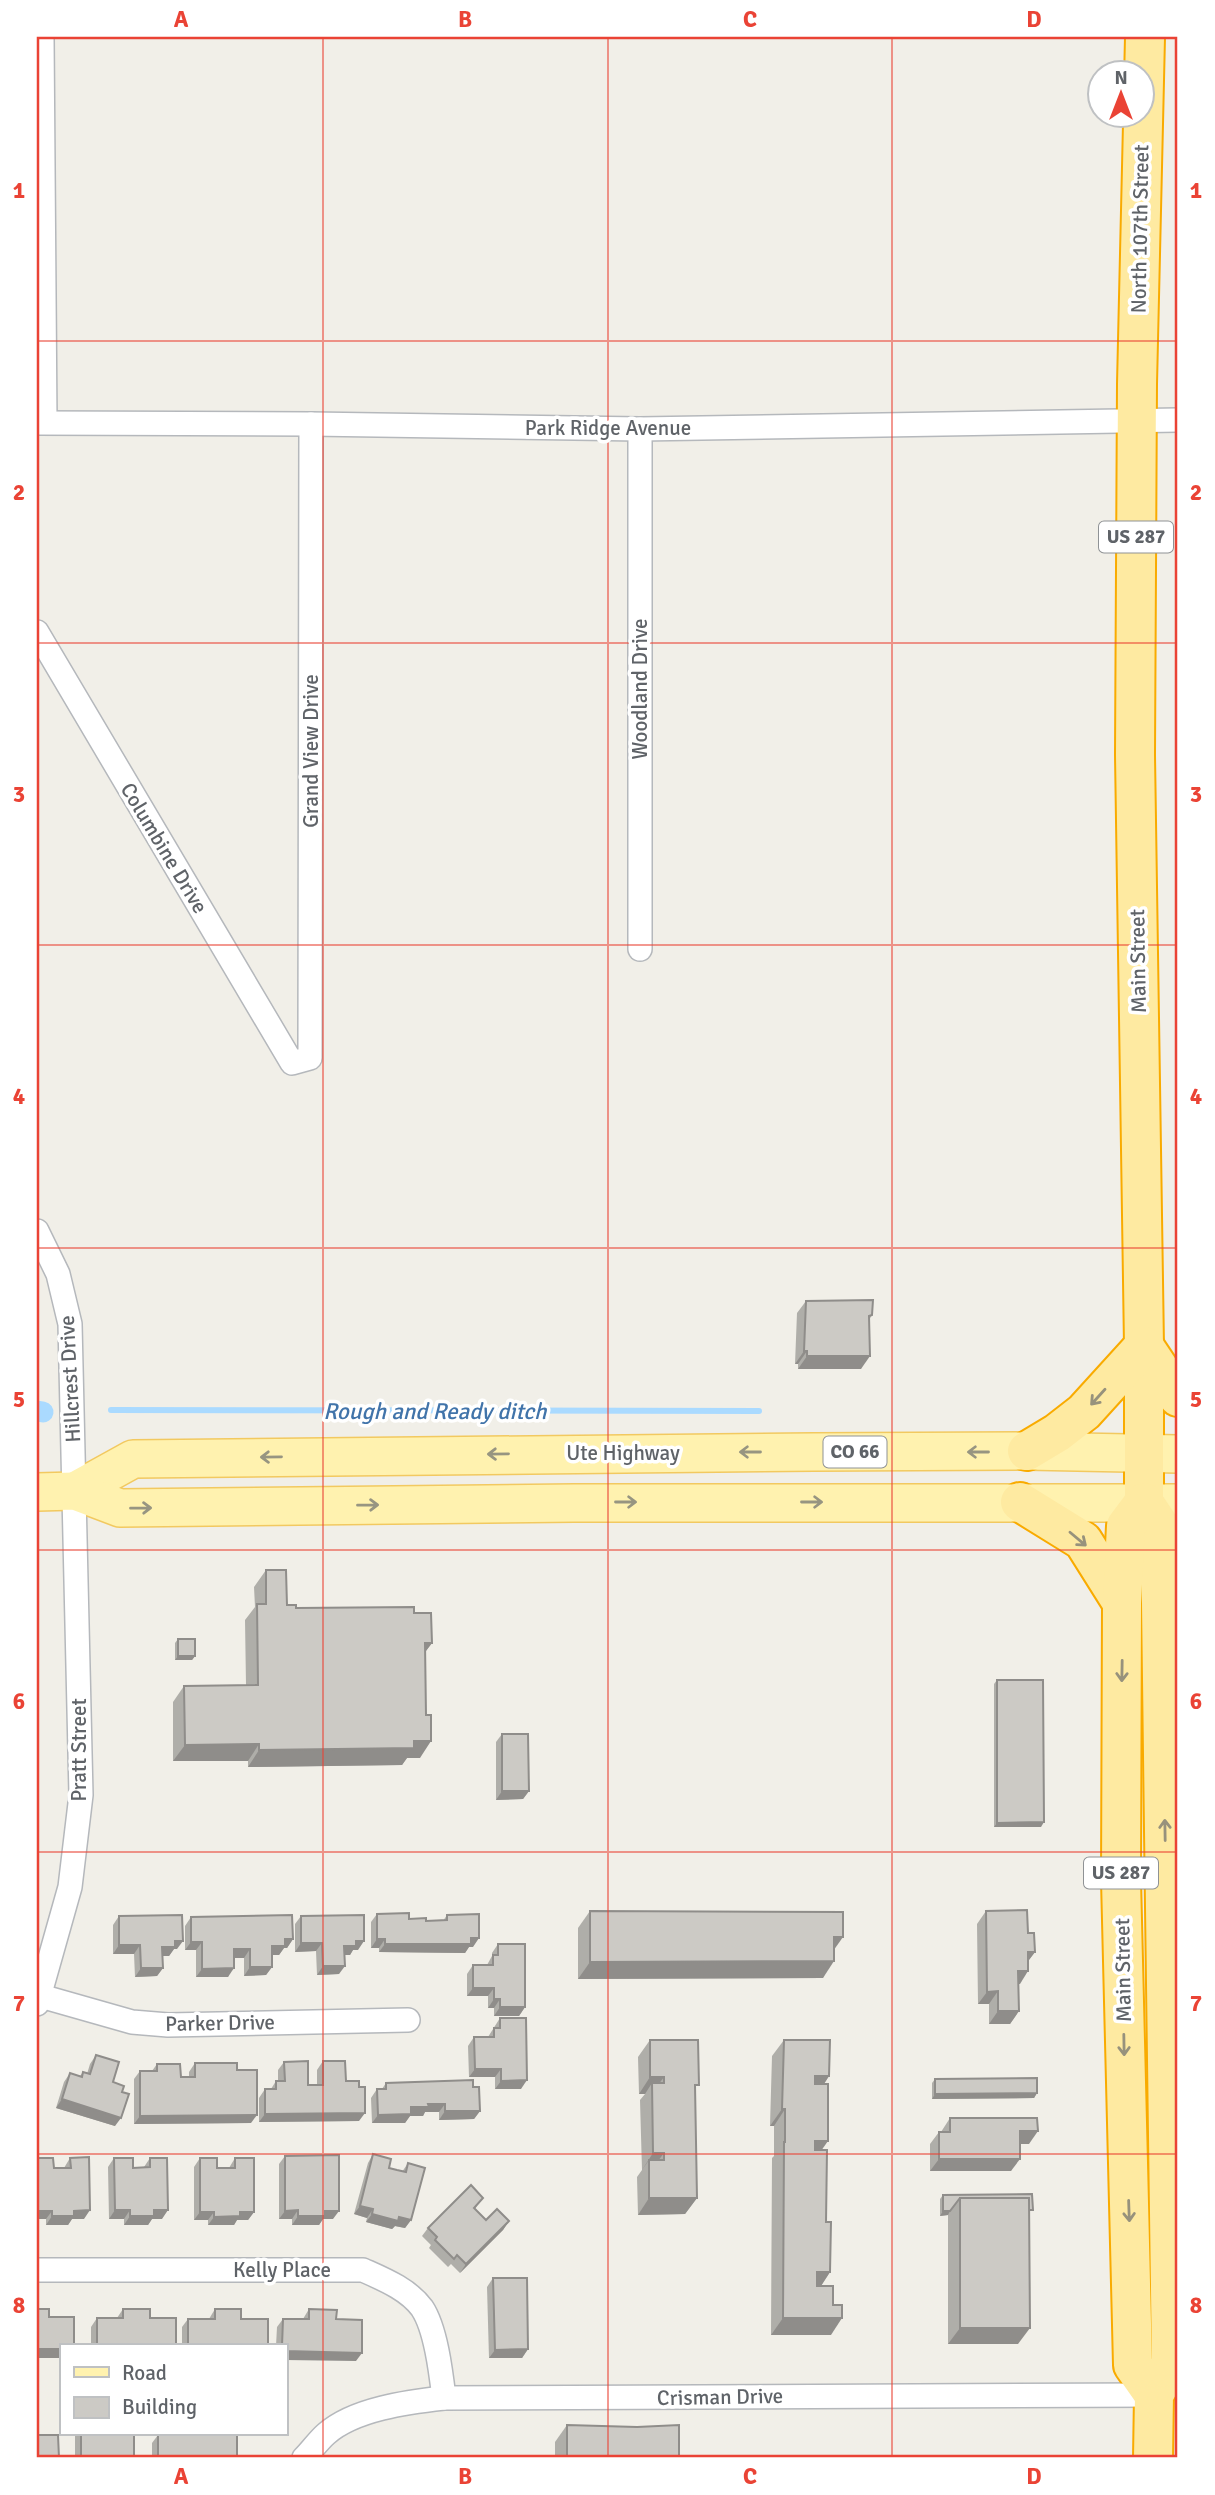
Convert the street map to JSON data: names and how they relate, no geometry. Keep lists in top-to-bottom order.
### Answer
{
  "streets": {
    "highway": ["North 107th Street", "US 287", "Main Street"],
    "main road": ["CO 66", "Ute Highway"],
    "street": [
      "Park Ridge Avenue",
      "Woodland Drive",
      "Grand View Drive",
      "Columbine Drive",
      "Hillcrest Drive",
      "Pratt Street",
      "Parker Drive",
      "Kelly Place",
      "Crisman Drive"
    ]
  },
  "crossings": [
    ["North 107th Street", "Park Ridge Avenue"],
    ["North 107th Street", "Main Street"],
    ["Park Ridge Avenue", "Woodland Drive"],
    ["Park Ridge Avenue", "Grand View Drive"],
    ["Park Ridge Avenue", "Main Street"],
    ["Grand View Drive", "Columbine Drive"],
    ["Main Street", "Ute Highway"],
    ["Main Street", "Crisman Drive"],
    ["Hillcrest Drive", "Ute Highway"],
    ["Hillcrest Drive", "Pratt Street"],
    ["Ute Highway", "Pratt Street"],
    ["Pratt Street", "Parker Drive"],
    ["Kelly Place", "Crisman Drive"]
  ],
  "water": ["Rough and Ready ditch"],
  "legend": ["Road", "Building"],
  "north": "top",
  "grid": {
    "columns": [
      "A",
      "B",
      "C",
      "D"
    ],
    "rows": [
      "1",
      "2",
      "3",
      "4",
      "5",
      "6",
      "7",
      "8"
    ]
  }
}
